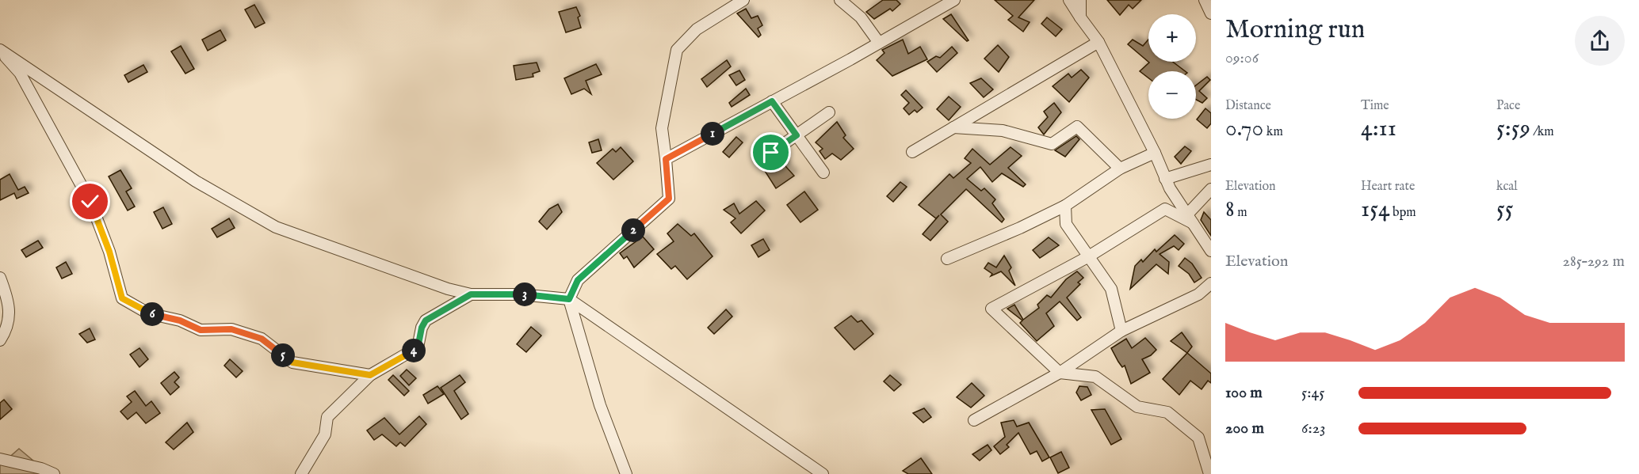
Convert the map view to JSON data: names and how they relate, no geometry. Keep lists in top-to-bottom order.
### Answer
{
  "page": {
    "heading": ["Morning run", "09:06"],
    "map_buttons": ["+", "−"],
    "stats": [
      ["Distance", "0.70 km"],
      ["Time", "4:11"],
      ["Pace", "5:59 /km"],
      ["Elevation", "8 m"],
      ["Heart rate", "154 bpm"],
      ["kcal", "55"]
    ],
    "pins": [
      "1",
      "2",
      "3",
      "6",
      "4",
      "5"
    ],
    "chart": ["Elevation", "285–292 m"],
    "list": [
      {
        "name": "100 m",
        "note": "5:45"
      },
      {
        "name": "200 m",
        "note": "6:23"
      }
    ]
  }
}
